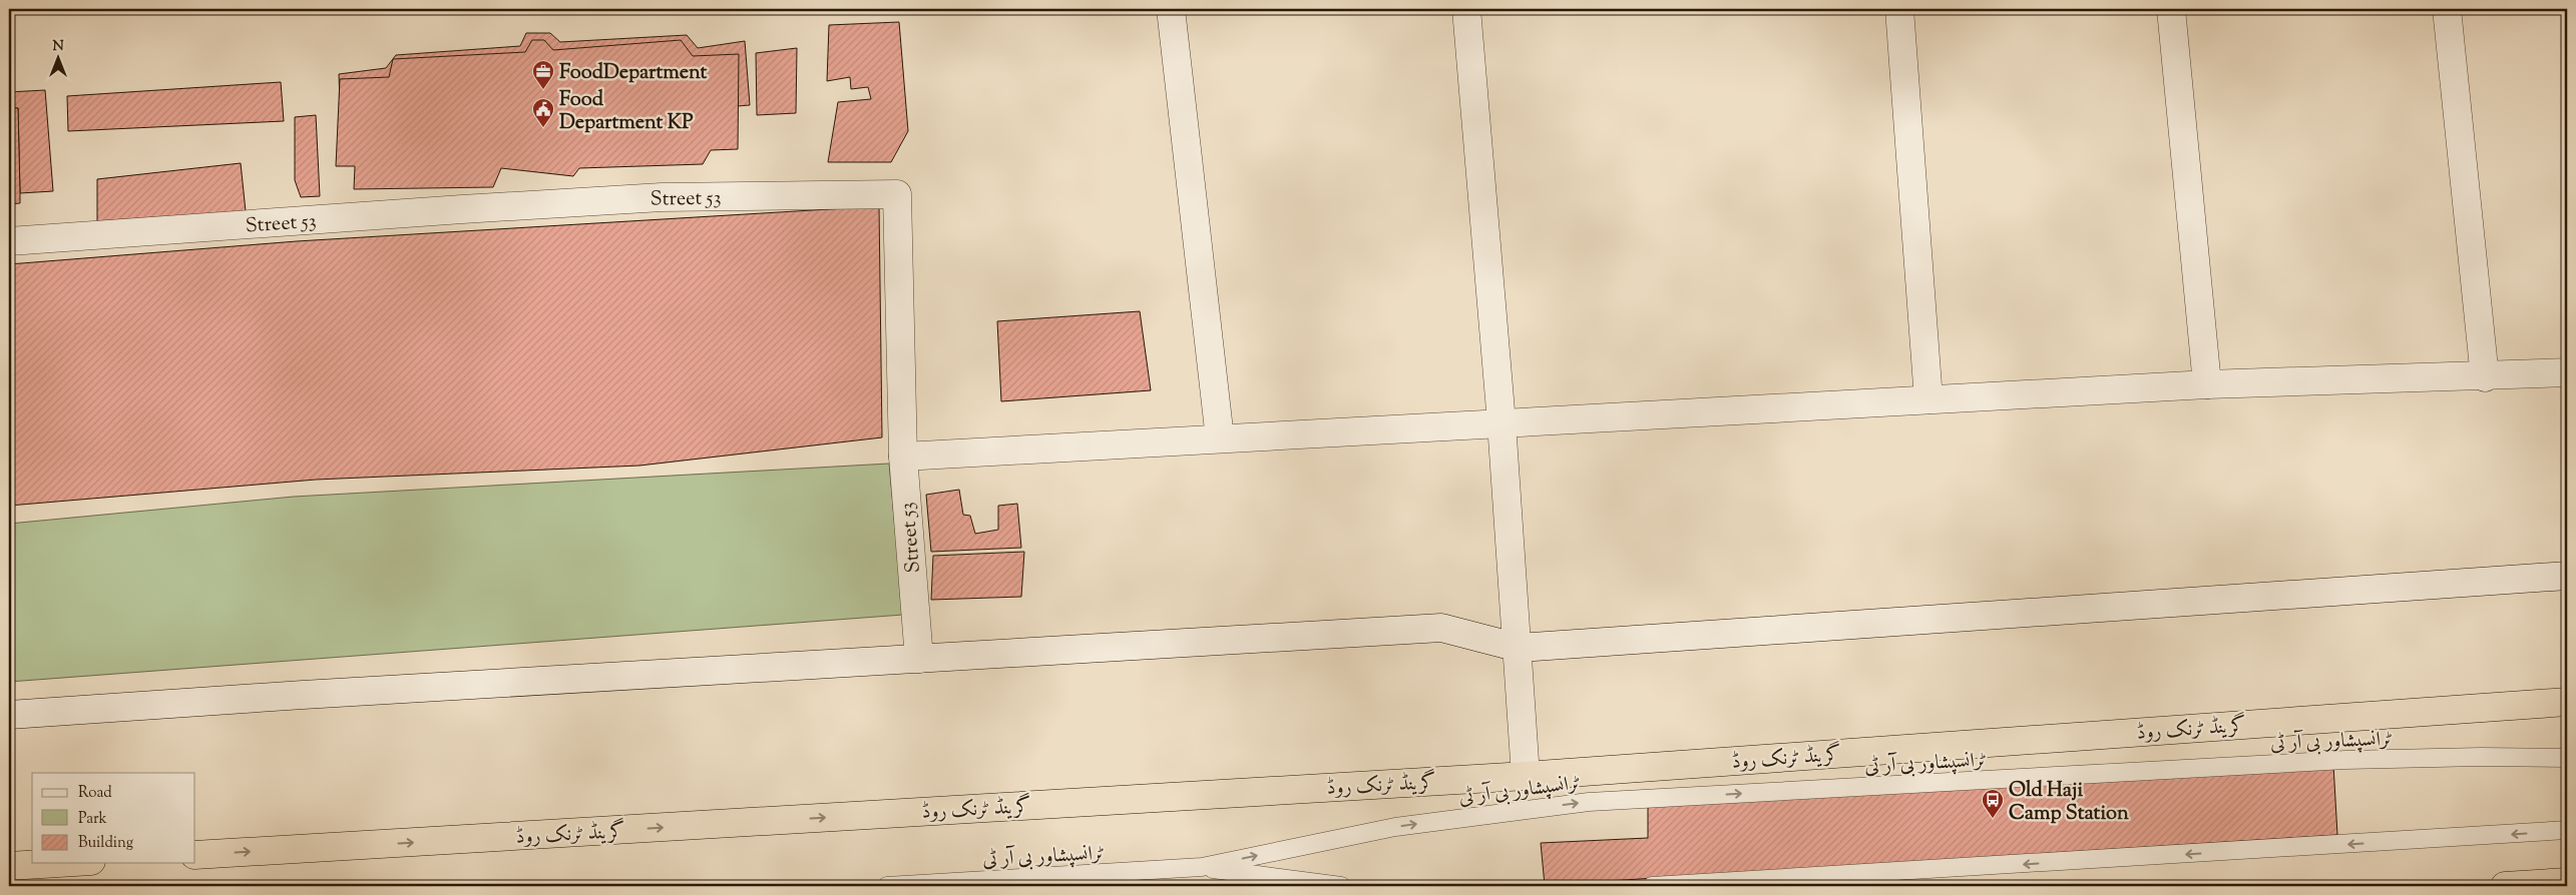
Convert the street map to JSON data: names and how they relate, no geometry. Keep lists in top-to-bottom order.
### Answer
{
  "streets": {
    "highway": ["گرینڈ ٹرنک روڈ"],
    "street": ["Street 53"],
    "lane": ["ٹرانسپشاور بی آر ٹی"]
  },
  "one_way": ["گرینڈ ٹرنک روڈ"],
  "places": {
    "office": ["FoodDepartment"],
    "public building": ["Food Department KP"],
    "bus stop": ["Old Haji Camp Station"]
  },
  "legend": ["Road", "Park", "Building"],
  "north": "top"
}
